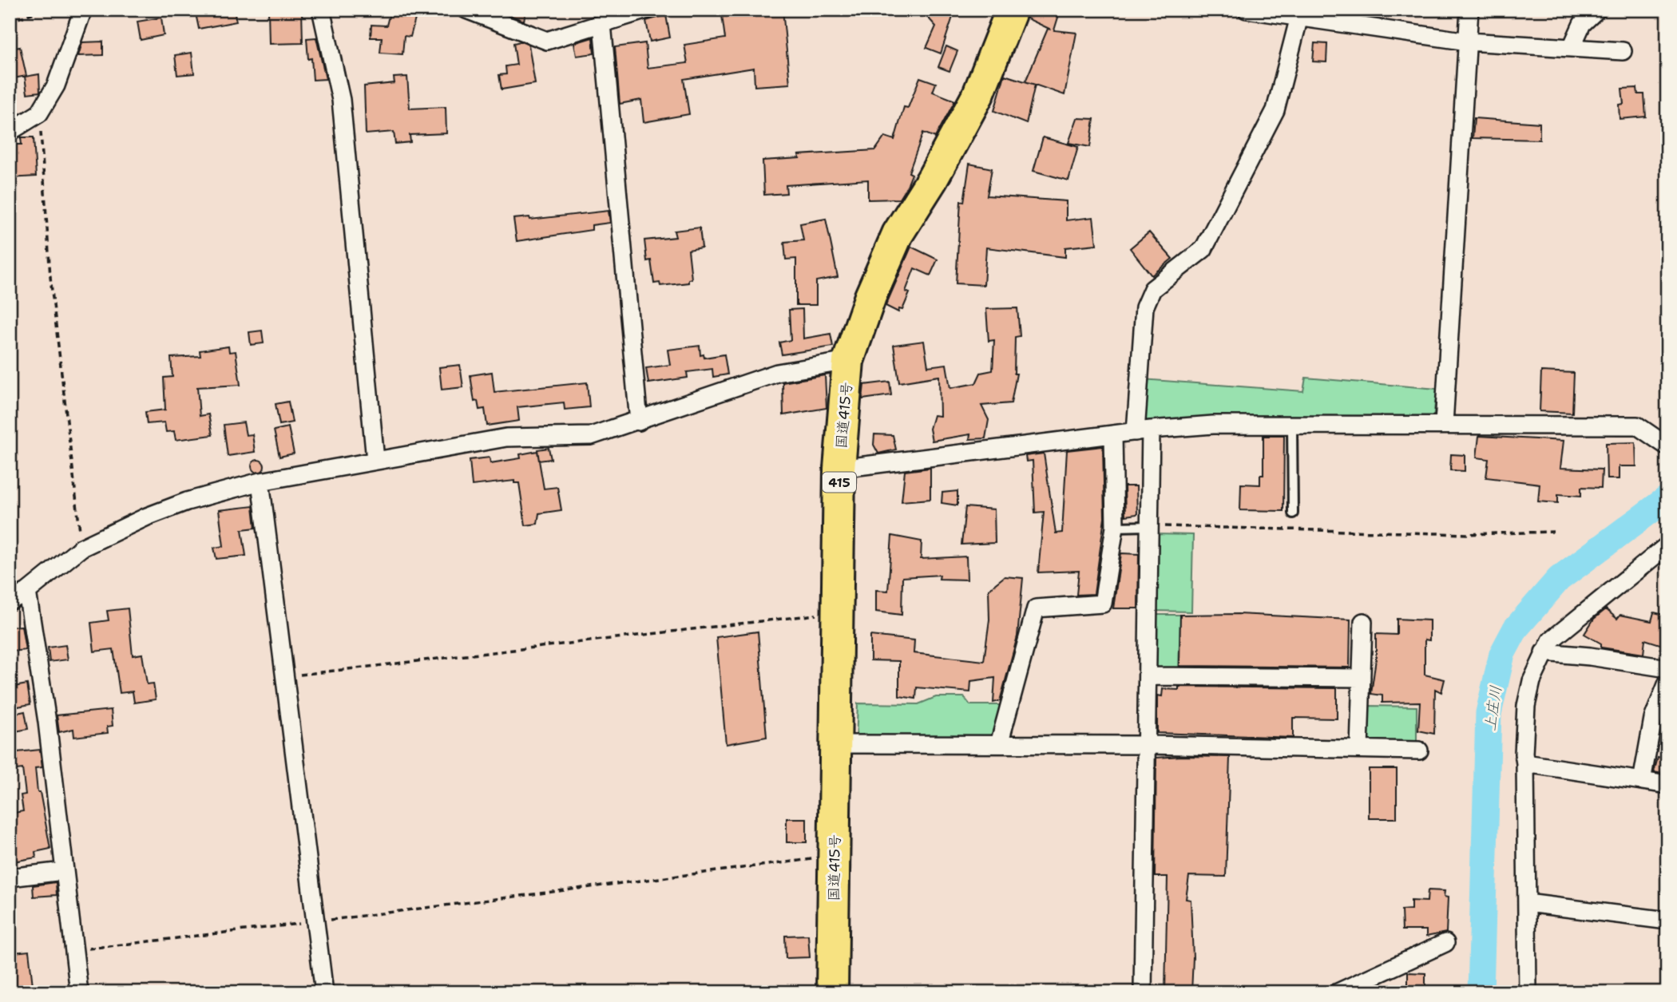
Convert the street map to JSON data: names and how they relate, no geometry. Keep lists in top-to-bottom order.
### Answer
{
  "streets": {
    "highway": ["国道415号", "415"]
  },
  "water": ["上庄川"]
}
